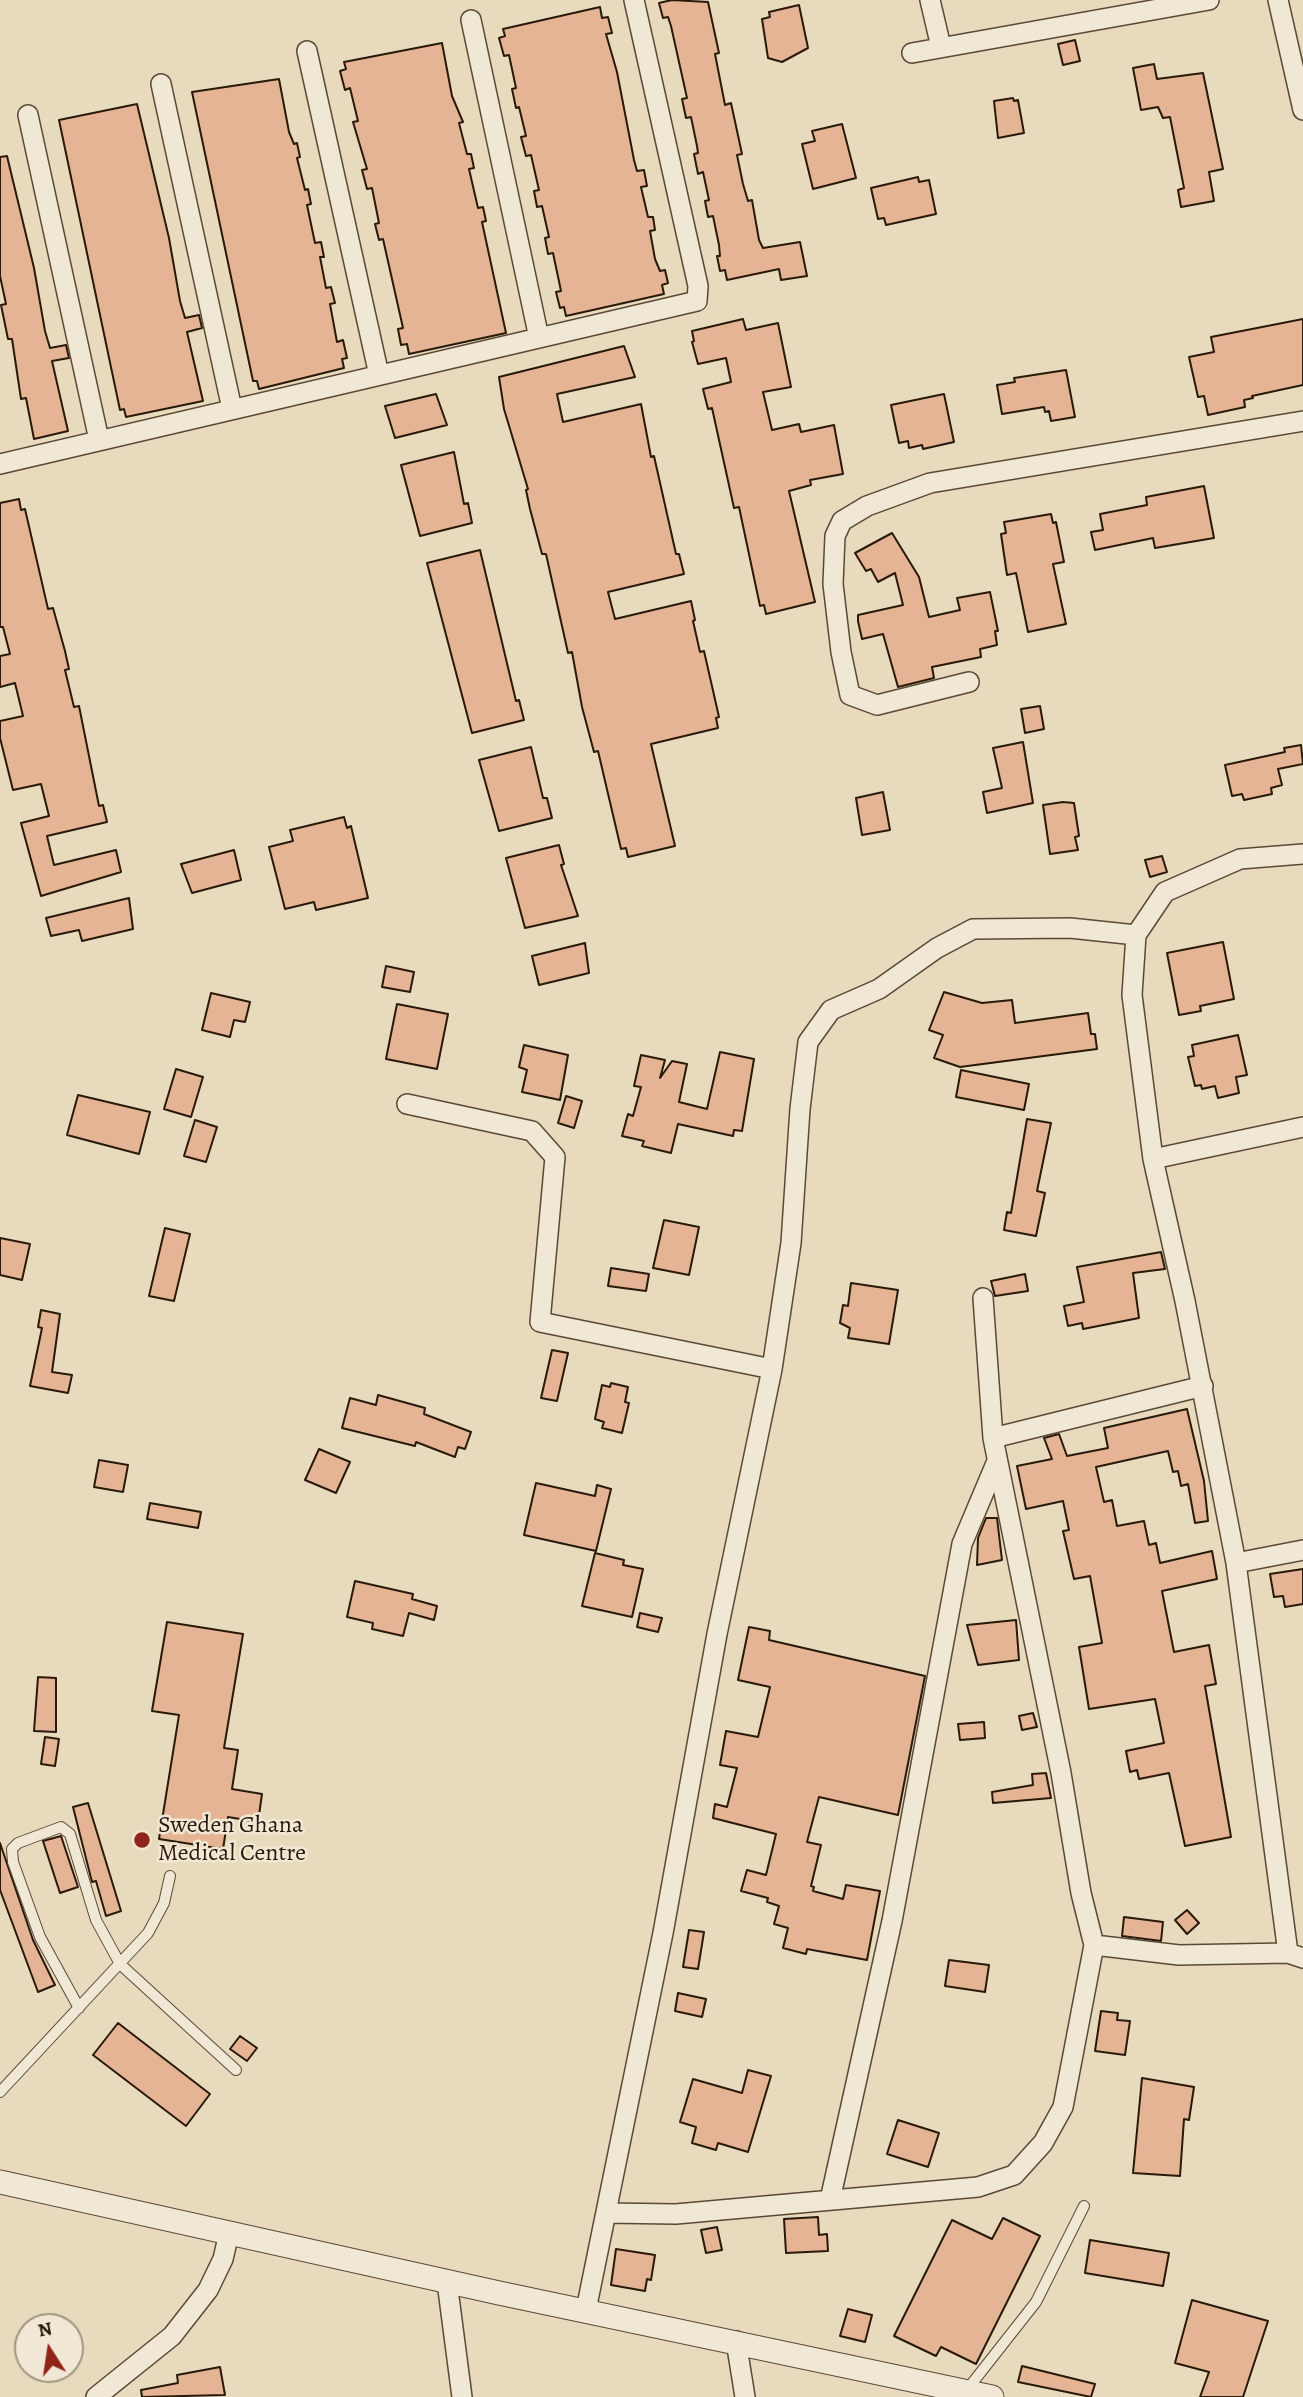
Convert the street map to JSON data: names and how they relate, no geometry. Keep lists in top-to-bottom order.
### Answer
{
  "places": ["Sweden Ghana Medical Centre"],
  "north": "top"
}
